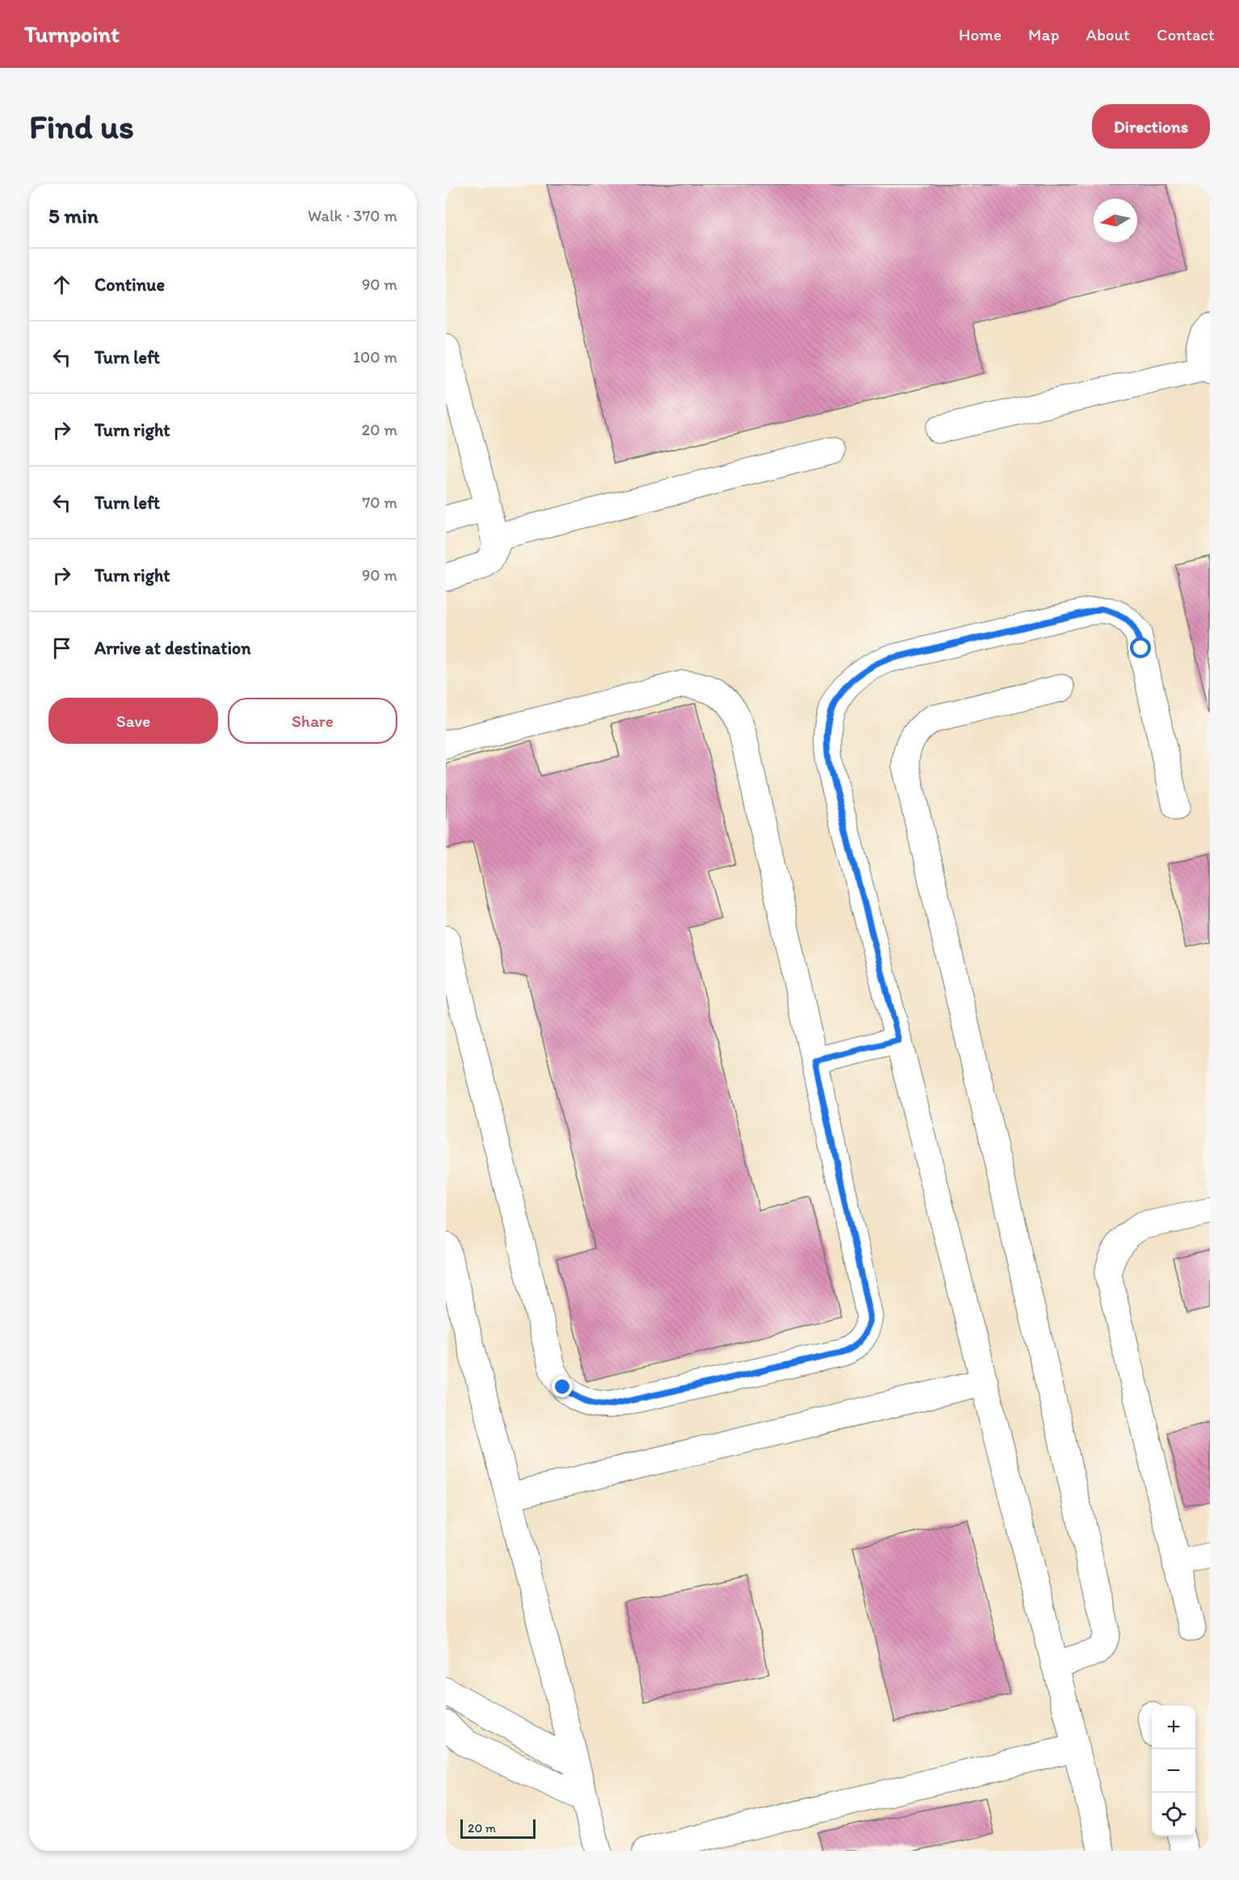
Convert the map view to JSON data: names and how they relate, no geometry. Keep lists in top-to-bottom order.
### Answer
{
  "scale_bar": "20 m",
  "north": "left",
  "page": {
    "header": "Turnpoint",
    "nav": [
      "Home",
      "Map",
      "About",
      "Contact"
    ],
    "buttons": [
      "Directions",
      ["Save", "Share"]
    ],
    "title": "Find us",
    "heading": ["5 min", "Walk · 370 m"],
    "list": [
      ["Continue", "90 m"],
      ["Turn left", "100 m"],
      ["Turn right", "20 m"],
      ["Turn left", "70 m"],
      ["Turn right", "90 m"],
      "Arrive at destination"
    ],
    "map_buttons": ["+", "−"],
    "scale": "20 m"
  }
}
